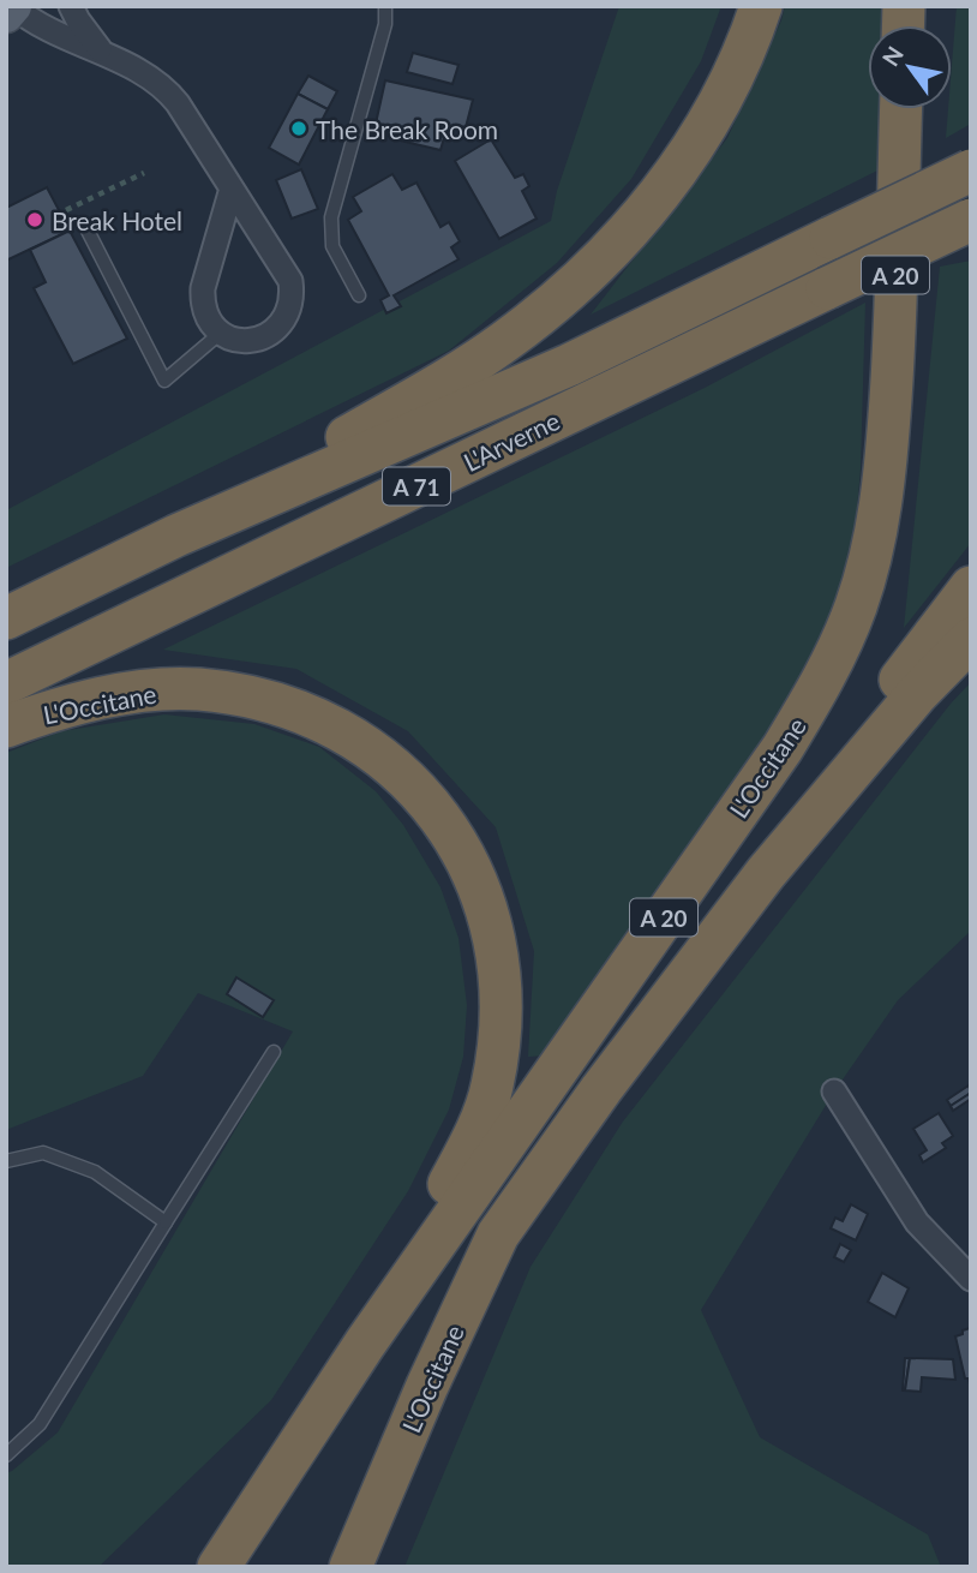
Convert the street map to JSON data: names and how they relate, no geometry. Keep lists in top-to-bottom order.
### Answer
{
  "streets": {
    "highway": [
      "A 20",
      "L'Arverne",
      "A 71",
      "L'Occitane"
    ]
  },
  "places": ["The Break Room", "Break Hotel"],
  "north": "top left"
}
